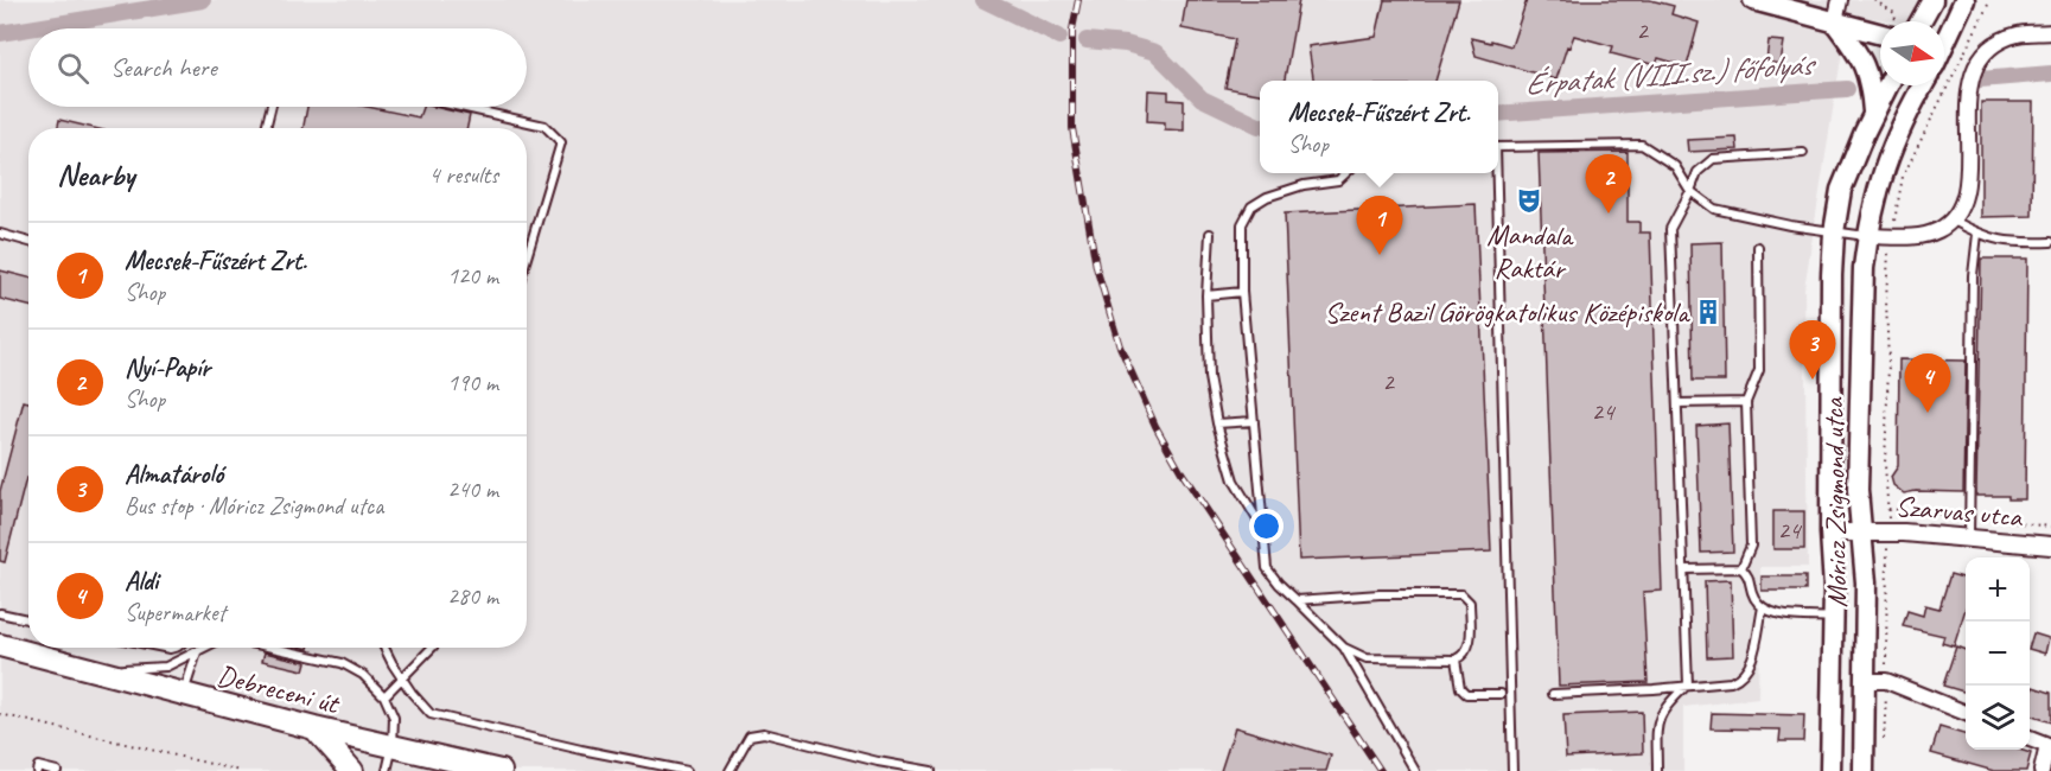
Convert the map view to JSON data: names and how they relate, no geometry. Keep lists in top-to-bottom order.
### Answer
{
  "streets": {
    "main road": ["Móricz Zsigmond utca", "Debreceni út"],
    "street": ["Szarvas utca"]
  },
  "crossings": [
    ["Móricz Zsigmond utca", "Szarvas utca"]
  ],
  "water": ["Érpatak (VIII.sz.) főfolyás"],
  "places": {
    "theatre": ["Mandala Raktár"],
    "building": ["Szent Bazil Görögkatolikus Középiskola"]
  },
  "house_numbers": [
    "2",
    "2",
    "24",
    "24"
  ],
  "north": "right",
  "page": {
    "search": "Search here",
    "popup": ["Mecsek-Fűszért Zrt.", "Shop"],
    "heading": ["Nearby", "4 results"],
    "pins": [
      "2",
      "1",
      "3",
      "4"
    ],
    "list": [
      {
        "mark": "1",
        "name": "Mecsek-Fűszért Zrt.",
        "note": "Shop",
        "value": "120 m"
      },
      {
        "mark": "2",
        "name": "Nyí-Papír",
        "note": "Shop",
        "value": "190 m"
      },
      {
        "mark": "3",
        "name": "Almatároló",
        "note": "Bus stop · Móricz Zsigmond utca",
        "value": "240 m"
      },
      {
        "mark": "4",
        "name": "Aldi",
        "note": "Supermarket",
        "value": "280 m"
      }
    ],
    "map_buttons": ["+", "−"]
  }
}
